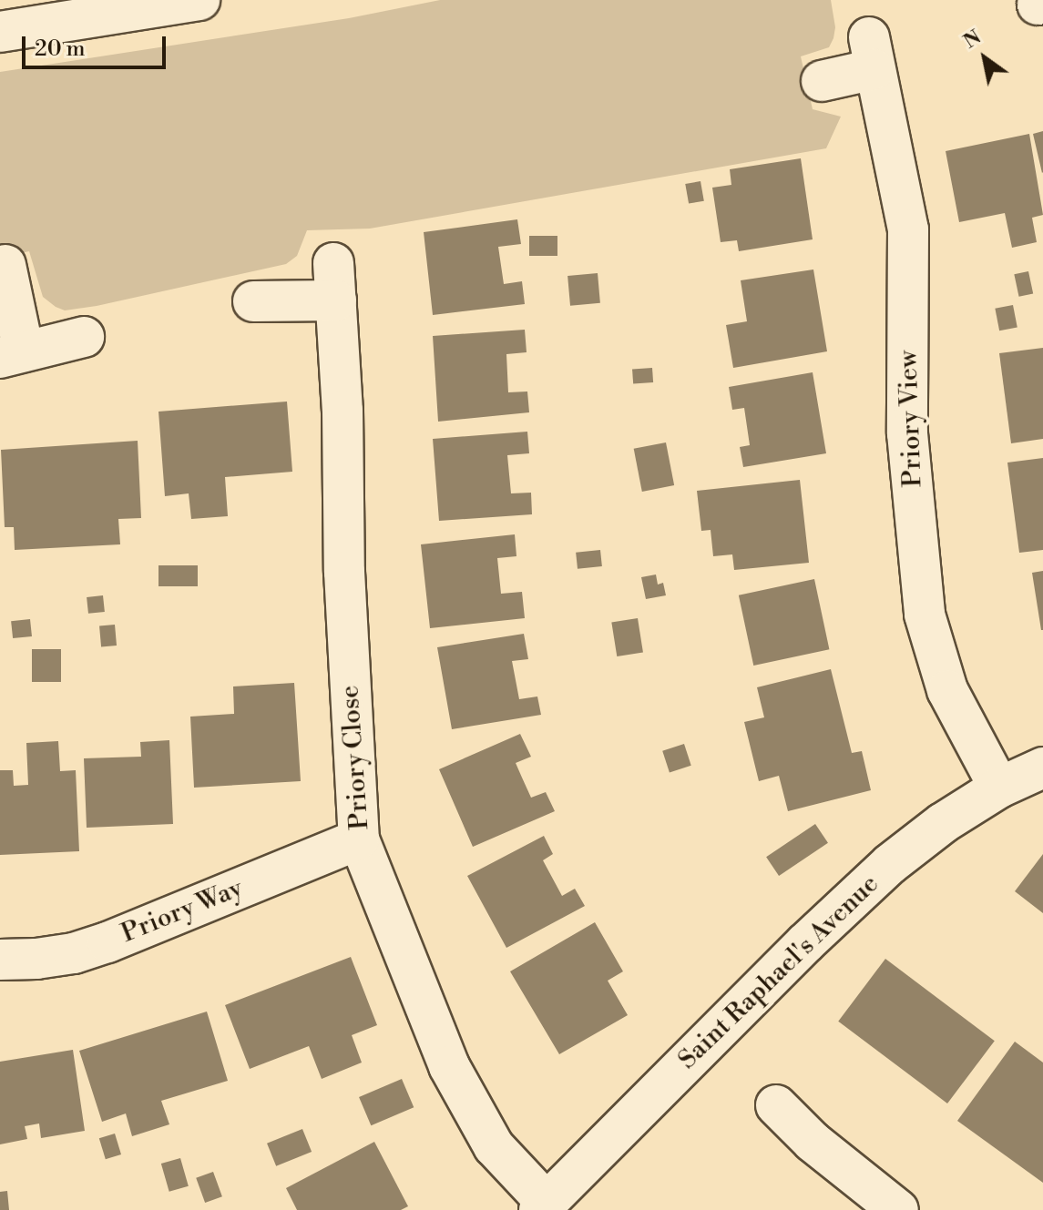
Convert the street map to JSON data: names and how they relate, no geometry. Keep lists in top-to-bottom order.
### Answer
{
  "streets": {
    "street": [
      "Priory View",
      "Priory Close",
      "Priory Way",
      "Saint Raphael's Avenue"
    ]
  },
  "crossings": [
    ["Priory View", "Saint Raphael's Avenue"],
    ["Priory Close", "Priory Way"],
    ["Priory Close", "Saint Raphael's Avenue"]
  ],
  "scale_bar": "20 m",
  "north": "top left"
}
